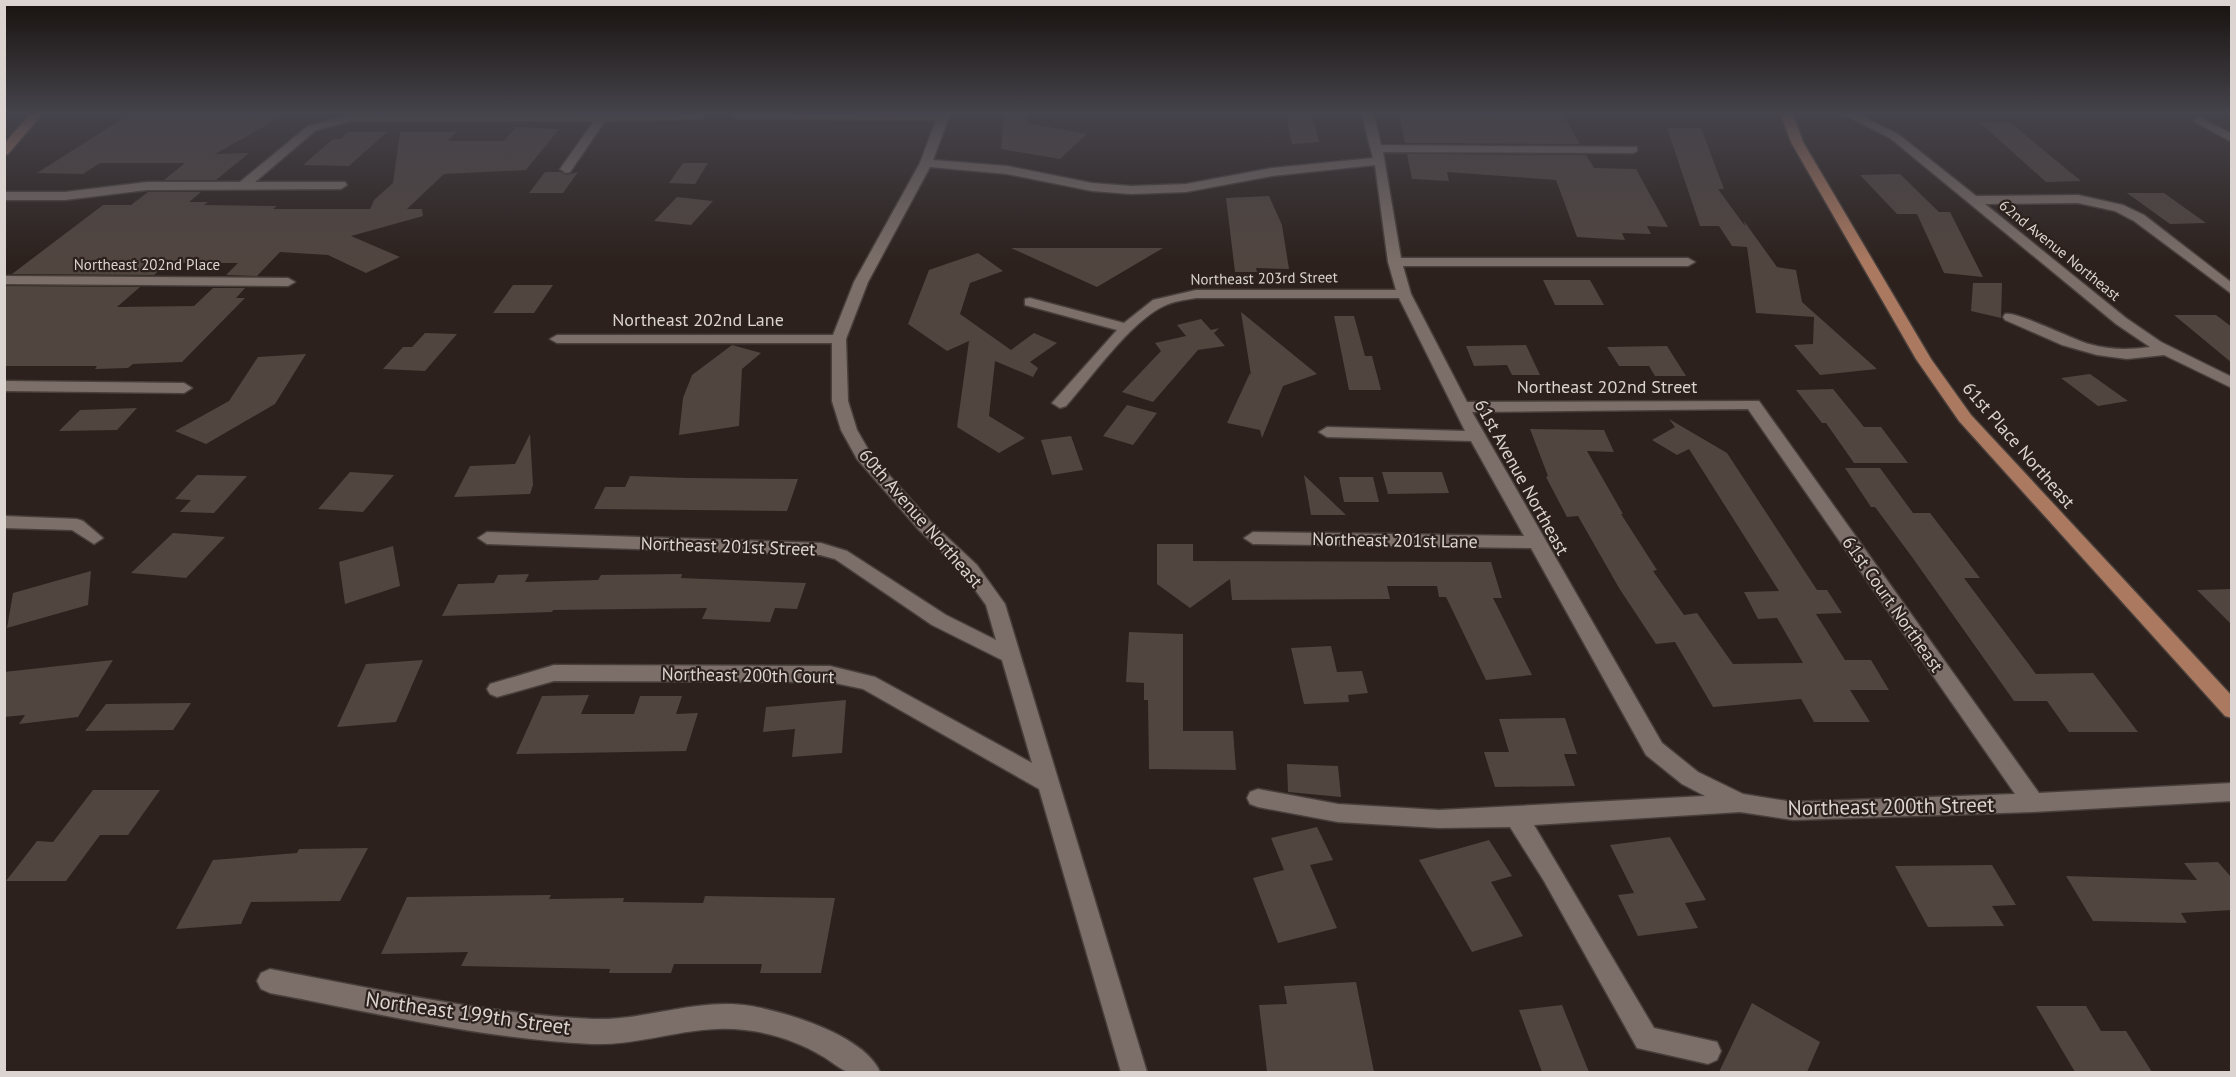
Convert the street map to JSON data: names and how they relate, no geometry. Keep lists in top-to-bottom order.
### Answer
{
  "streets": {
    "main road": ["61st Place Northeast"],
    "street": [
      "62nd Avenue Northeast",
      "Northeast 202nd Place",
      "Northeast 203rd Street",
      "Northeast 202nd Lane",
      "Northeast 202nd Street",
      "61st Avenue Northeast",
      "60th Avenue Northeast",
      "Northeast 201st Lane",
      "Northeast 201st Street",
      "61st Court Northeast",
      "Northeast 200th Court",
      "Northeast 200th Street",
      "Northeast 199th Street"
    ]
  },
  "crossings": [
    ["Northeast 203rd Street", "61st Avenue Northeast"],
    ["Northeast 202nd Lane", "60th Avenue Northeast"],
    ["Northeast 202nd Street", "61st Avenue Northeast"],
    ["Northeast 202nd Street", "61st Court Northeast"],
    ["61st Avenue Northeast", "Northeast 201st Lane"],
    ["61st Avenue Northeast", "Northeast 200th Street"],
    ["60th Avenue Northeast", "Northeast 201st Street"],
    ["60th Avenue Northeast", "Northeast 200th Court"],
    ["61st Court Northeast", "Northeast 200th Street"]
  ]
}
